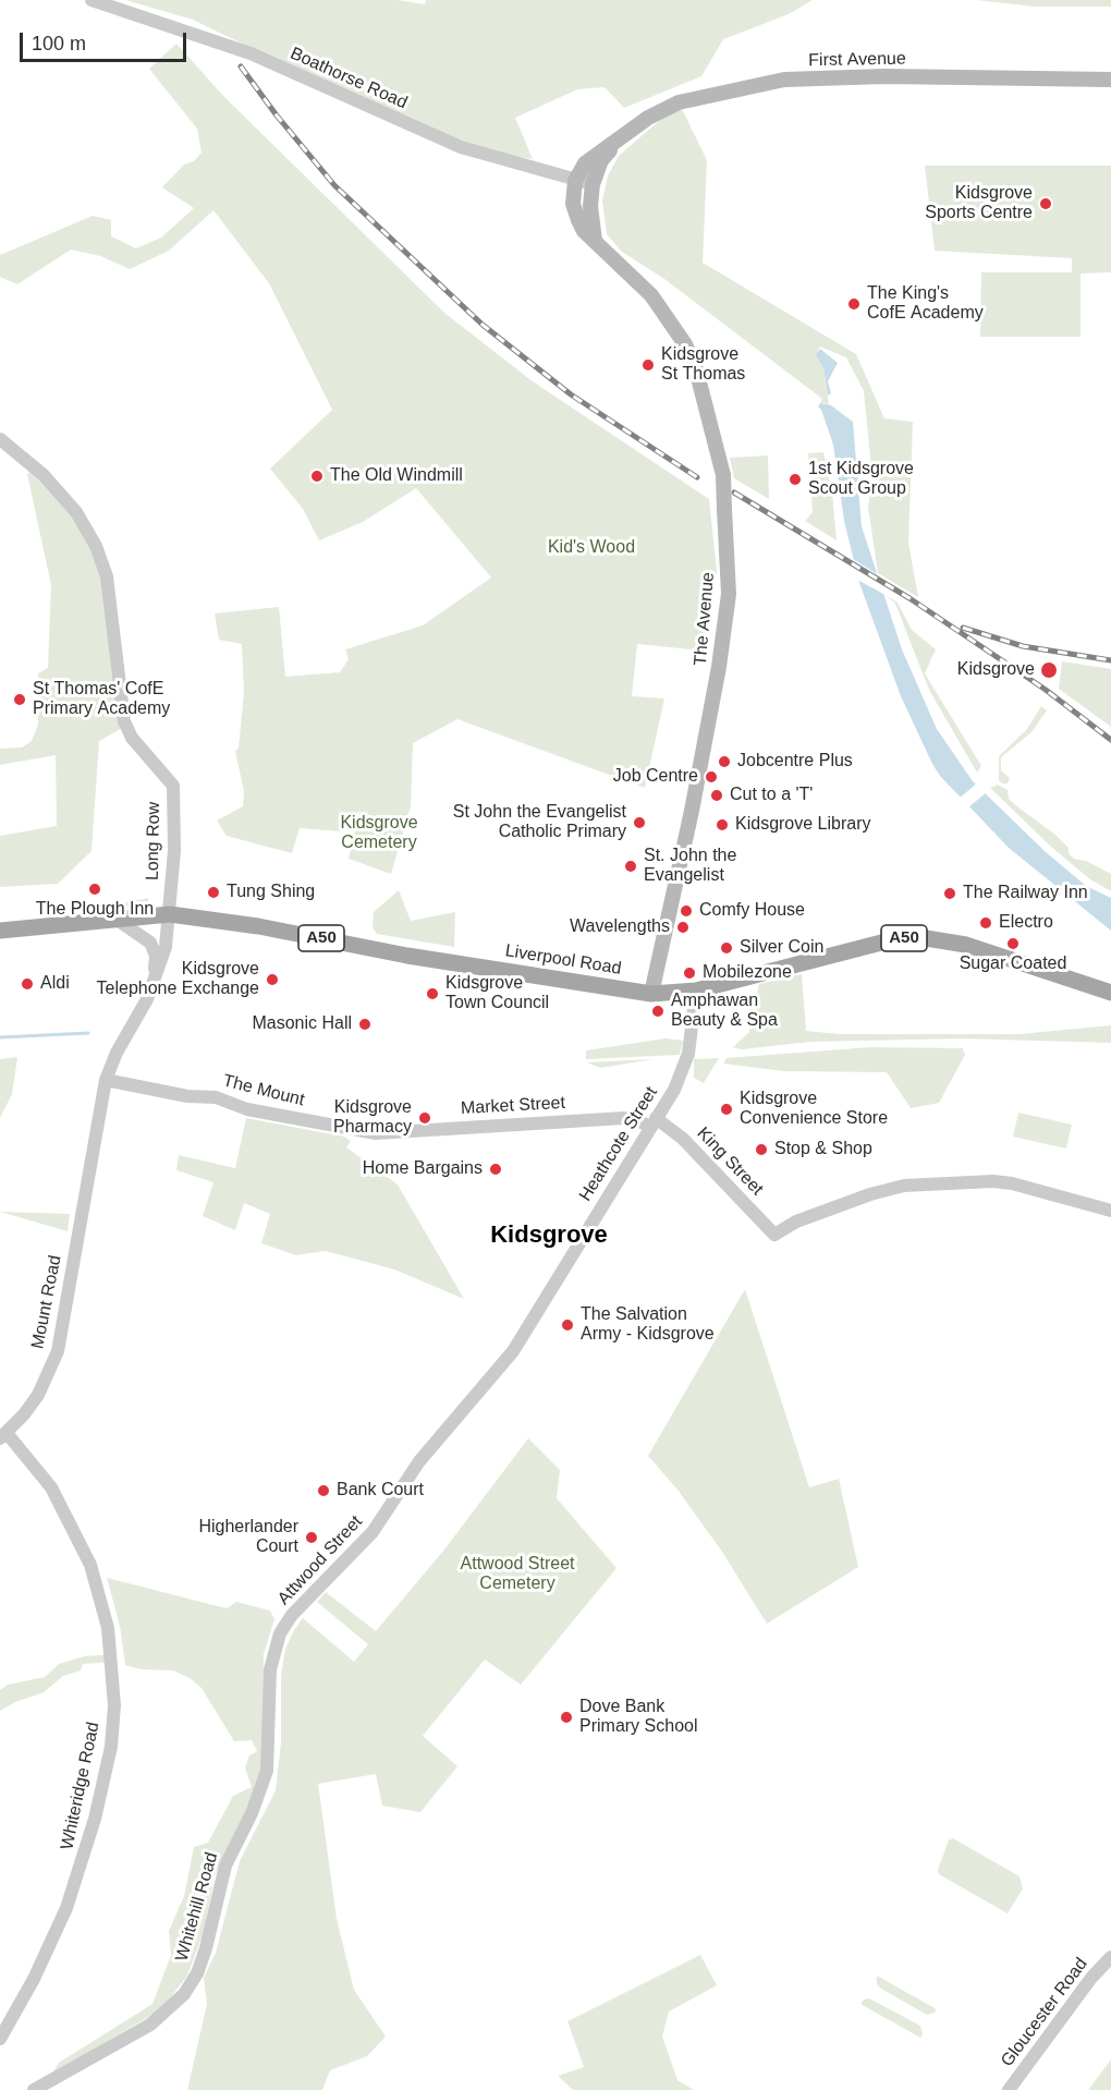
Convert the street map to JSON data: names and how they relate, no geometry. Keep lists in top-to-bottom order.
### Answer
{
  "streets": {
    "main road": [
      "First Avenue",
      "The Avenue",
      "A50",
      "Liverpool Road"
    ],
    "street": [
      "Boathorse Road",
      "Long Row",
      "The Mount",
      "Market Street",
      "Heathcote Street",
      "King Street",
      "Mount Road",
      "Attwood Street",
      "Whiteridge Road",
      "Whitehill Road",
      "Gloucester Road"
    ]
  },
  "crossings": [
    ["First Avenue", "Boathorse Road"],
    ["First Avenue", "The Avenue"],
    ["Boathorse Road", "The Avenue"],
    ["The Avenue", "Liverpool Road"],
    ["Long Row", "Liverpool Road"],
    ["Liverpool Road", "Heathcote Street"],
    ["The Mount", "Market Street"],
    ["The Mount", "Mount Road"],
    ["Market Street", "Heathcote Street"],
    ["Market Street", "King Street"],
    ["Heathcote Street", "King Street"],
    ["Heathcote Street", "Attwood Street"],
    ["Mount Road", "Whiteridge Road"],
    ["Attwood Street", "Whitehill Road"]
  ],
  "districts": ["Kidsgrove"],
  "parks": ["Kid's Wood", "Kidsgrove Cemetery", "Attwood Street Cemetery"],
  "places": [
    "Kidsgrove Sports Centre",
    "The King's CofE Academy",
    "Kidsgrove St Thomas",
    "The Old Windmill",
    "1st Kidsgrove Scout Group",
    "Kidsgrove",
    "St Thomas' CofE Primary Academy",
    "Jobcentre Plus",
    "Job Centre",
    "Cut to a 'T'",
    "St John the Evangelist Catholic Primary",
    "Kidsgrove Library",
    "St. John the Evangelist",
    "The Plough Inn",
    "Tung Shing",
    "The Railway Inn",
    "Comfy House",
    "Electro",
    "Wavelengths",
    "Sugar Coated",
    "Silver Coin",
    "Mobilezone",
    "Kidsgrove Telephone Exchange",
    "Aldi",
    "Kidsgrove Town Council",
    "Amphawan Beauty & Spa",
    "Masonic Hall",
    "Kidsgrove Convenience Store",
    "Kidsgrove Pharmacy",
    "Stop & Shop",
    "Home Bargains",
    "The Salvation Army - Kidsgrove",
    "Bank Court",
    "Higherlander Court",
    "Dove Bank Primary School"
  ],
  "scale_bar": "100 m"
}
